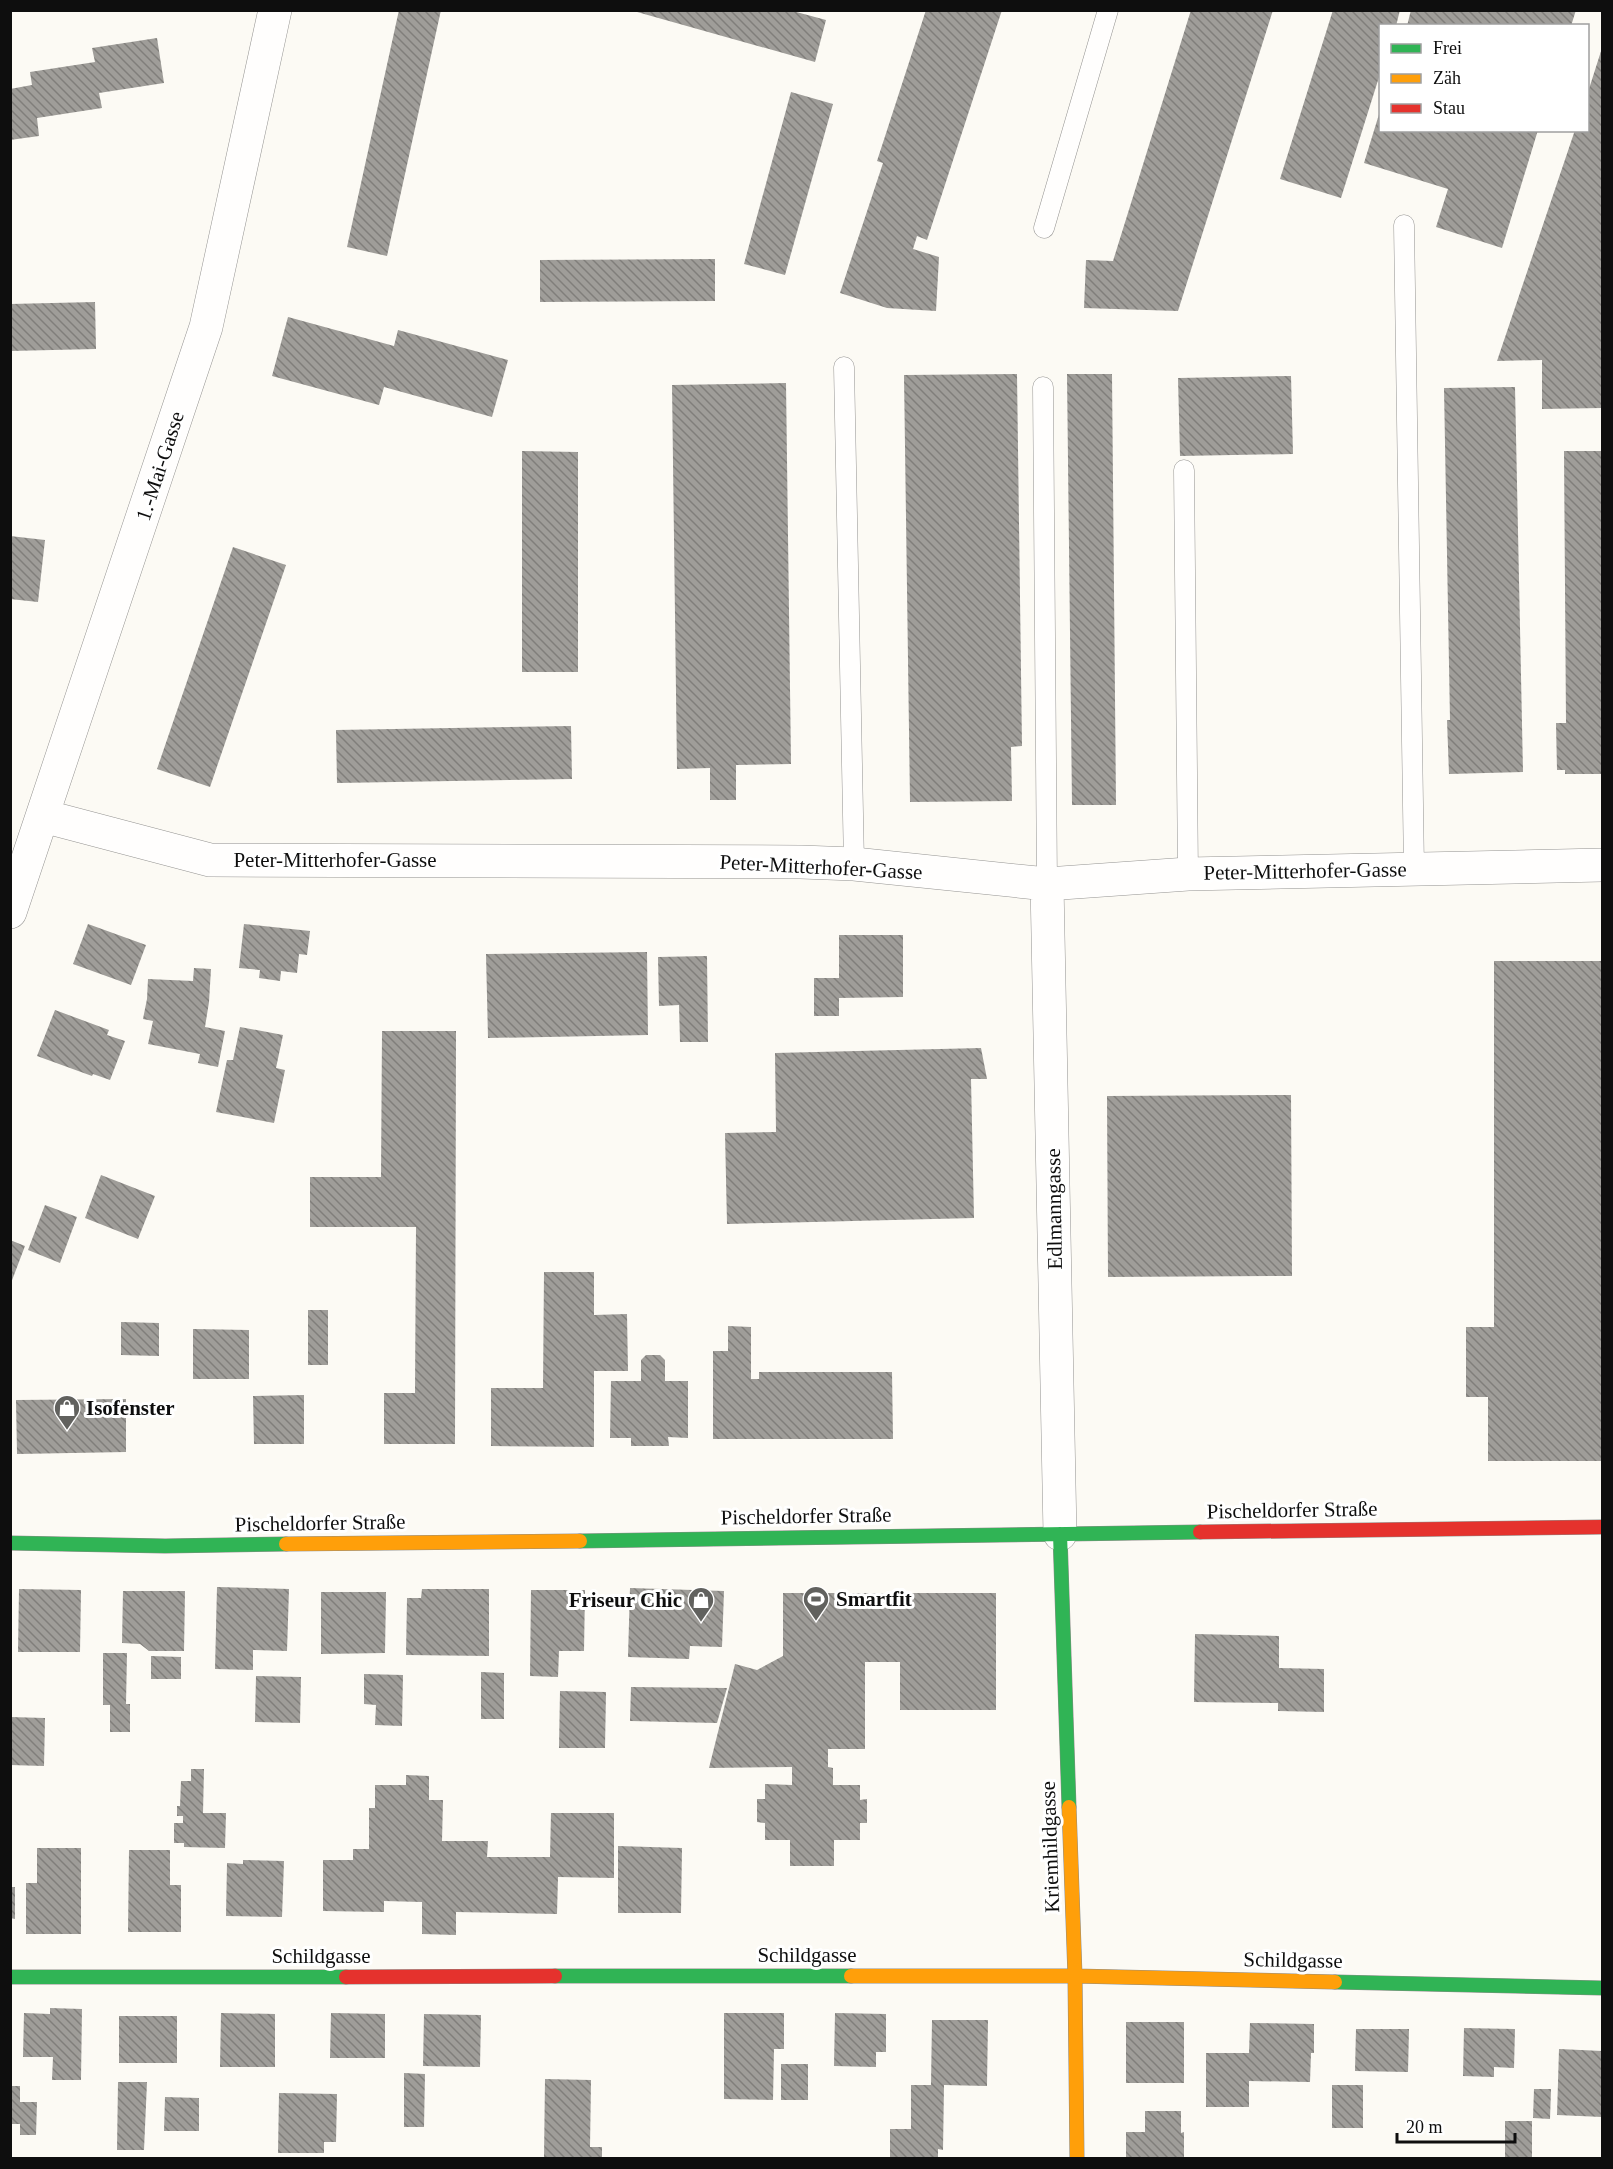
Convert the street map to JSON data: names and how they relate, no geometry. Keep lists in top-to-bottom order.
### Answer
{
  "streets": {
    "street": [
      "1.-Mai-Gasse",
      "Peter-Mitterhofer-Gasse",
      "Edlmanngasse",
      "Pischeldorfer Straße",
      "Kriemhildgasse",
      "Schildgasse"
    ]
  },
  "crossings": [
    ["1.-Mai-Gasse", "Peter-Mitterhofer-Gasse"],
    ["Peter-Mitterhofer-Gasse", "Edlmanngasse"],
    ["Edlmanngasse", "Pischeldorfer Straße"],
    ["Edlmanngasse", "Kriemhildgasse"],
    ["Pischeldorfer Straße", "Kriemhildgasse"],
    ["Kriemhildgasse", "Schildgasse"]
  ],
  "places": {
    "shop": ["Isofenster", "Friseur Chic"],
    "sports": ["Smartfit"]
  },
  "legend": ["Frei", "Zäh", "Stau"],
  "scale_bar": "20 m"
}
